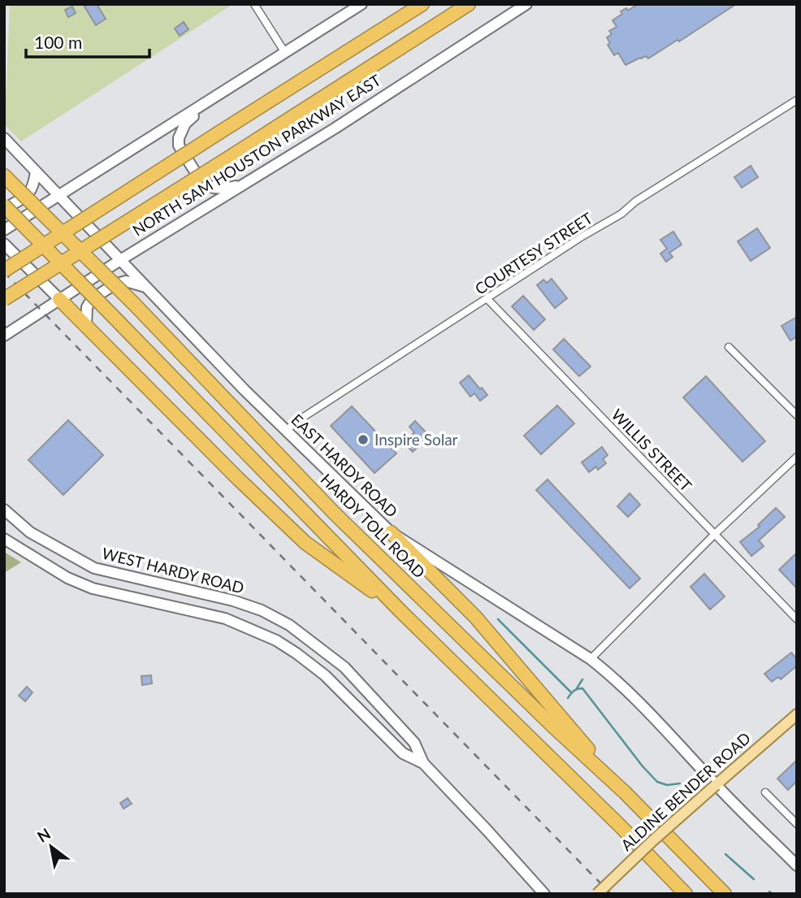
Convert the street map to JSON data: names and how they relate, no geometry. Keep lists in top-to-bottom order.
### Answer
{
  "streets": {
    "highway": ["NORTH SAM HOUSTON PARKWAY EAST", "HARDY TOLL ROAD"],
    "main road": ["EAST HARDY ROAD", "WEST HARDY ROAD", "ALDINE BENDER ROAD"],
    "street": ["COURTESY STREET", "WILLIS STREET"]
  },
  "crossings": [
    ["NORTH SAM HOUSTON PARKWAY EAST", "EAST HARDY ROAD"],
    ["COURTESY STREET", "WILLIS STREET"],
    ["COURTESY STREET", "EAST HARDY ROAD"],
    ["EAST HARDY ROAD", "ALDINE BENDER ROAD"]
  ],
  "places": ["Inspire Solar"],
  "scale_bar": "100 m",
  "north": "top left"
}
